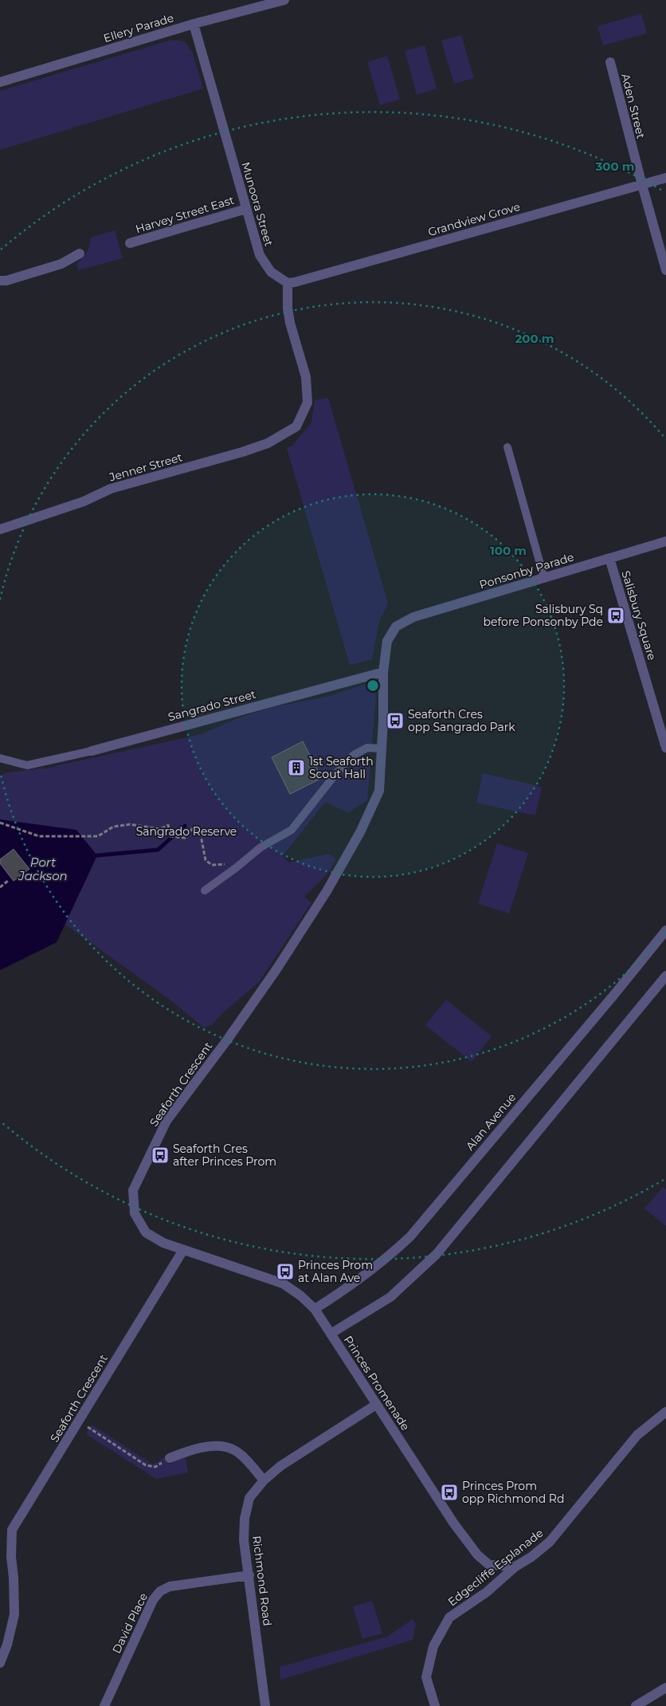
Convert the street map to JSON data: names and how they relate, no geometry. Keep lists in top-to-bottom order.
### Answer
{
  "streets": {
    "street": [
      "Ellery Parade",
      "Aden Street",
      "Munoora Street",
      "Harvey Street East",
      "Grandview Grove",
      "Jenner Street",
      "Ponsonby Parade",
      "Salisbury Square",
      "Sangrado Street",
      "Seaforth Crescent",
      "Alan Avenue",
      "Princes Promenade",
      "Edgecliffe Esplanade",
      "Richmond Road",
      "David Place"
    ]
  },
  "crossings": [
    ["Ellery Parade", "Munoora Street"],
    ["Aden Street", "Grandview Grove"],
    ["Munoora Street", "Harvey Street East"],
    ["Munoora Street", "Grandview Grove"],
    ["Munoora Street", "Jenner Street"],
    ["Grandview Grove", "Jenner Street"],
    ["Ponsonby Parade", "Salisbury Square"],
    ["Ponsonby Parade", "Sangrado Street"],
    ["Ponsonby Parade", "Seaforth Crescent"],
    ["Sangrado Street", "Seaforth Crescent"],
    ["Seaforth Crescent", "Princes Promenade"],
    ["Alan Avenue", "Princes Promenade"],
    ["Princes Promenade", "Edgecliffe Esplanade"],
    ["Princes Promenade", "Richmond Road"],
    ["Richmond Road", "David Place"]
  ],
  "water": ["Port Jackson"],
  "parks": ["Sangrado Reserve"],
  "places": {
    "bus stop": [
      "Salisbury Sq before Ponsonby Pde",
      "Seaforth Cres opp Sangrado Park",
      "Seaforth Cres after Princes Prom",
      "Princes Prom at Alan Ave",
      "Princes Prom opp Richmond Rd"
    ],
    "building": ["1st Seaforth Scout Hall"]
  },
  "rings": ["300 m", "200 m", "100 m"]
}
